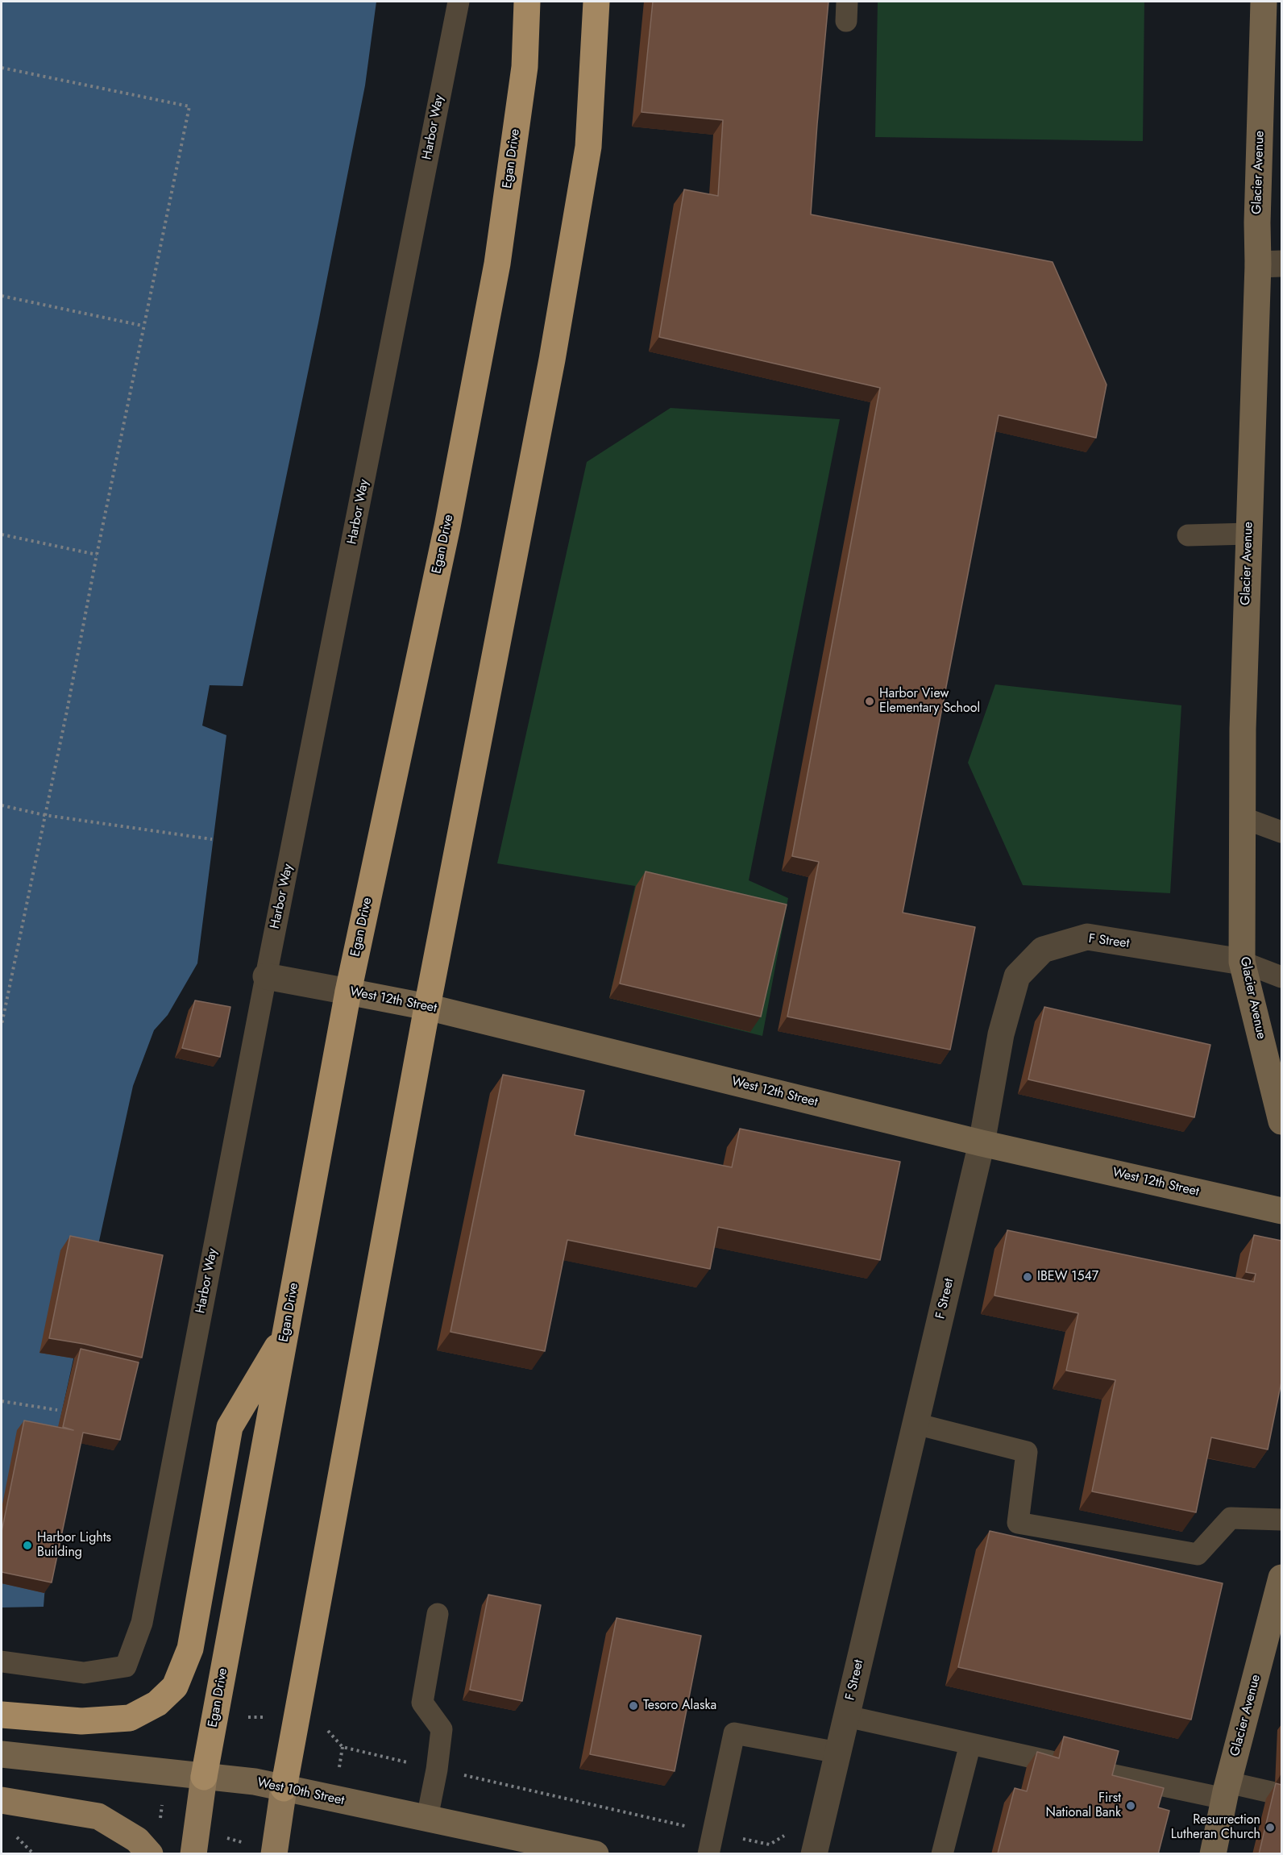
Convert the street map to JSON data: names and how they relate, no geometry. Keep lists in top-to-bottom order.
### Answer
{
  "streets": {
    "highway": ["Egan Drive"],
    "main road": ["Glacier Avenue", "West 12th Street", "West 10th Street"],
    "street": ["F Street"],
    "lane": ["Harbor Way"]
  },
  "crossings": [
    ["Harbor Way", "West 12th Street"],
    ["Egan Drive", "West 12th Street"],
    ["Egan Drive", "West 10th Street"],
    ["Glacier Avenue", "F Street"],
    ["F Street", "West 12th Street"]
  ],
  "places": [
    "Harbor View Elementary School",
    "IBEW 1547",
    "Harbor Lights Building",
    "Tesoro Alaska",
    "First National Bank",
    "Resurrection Lutheran Church"
  ]
}
